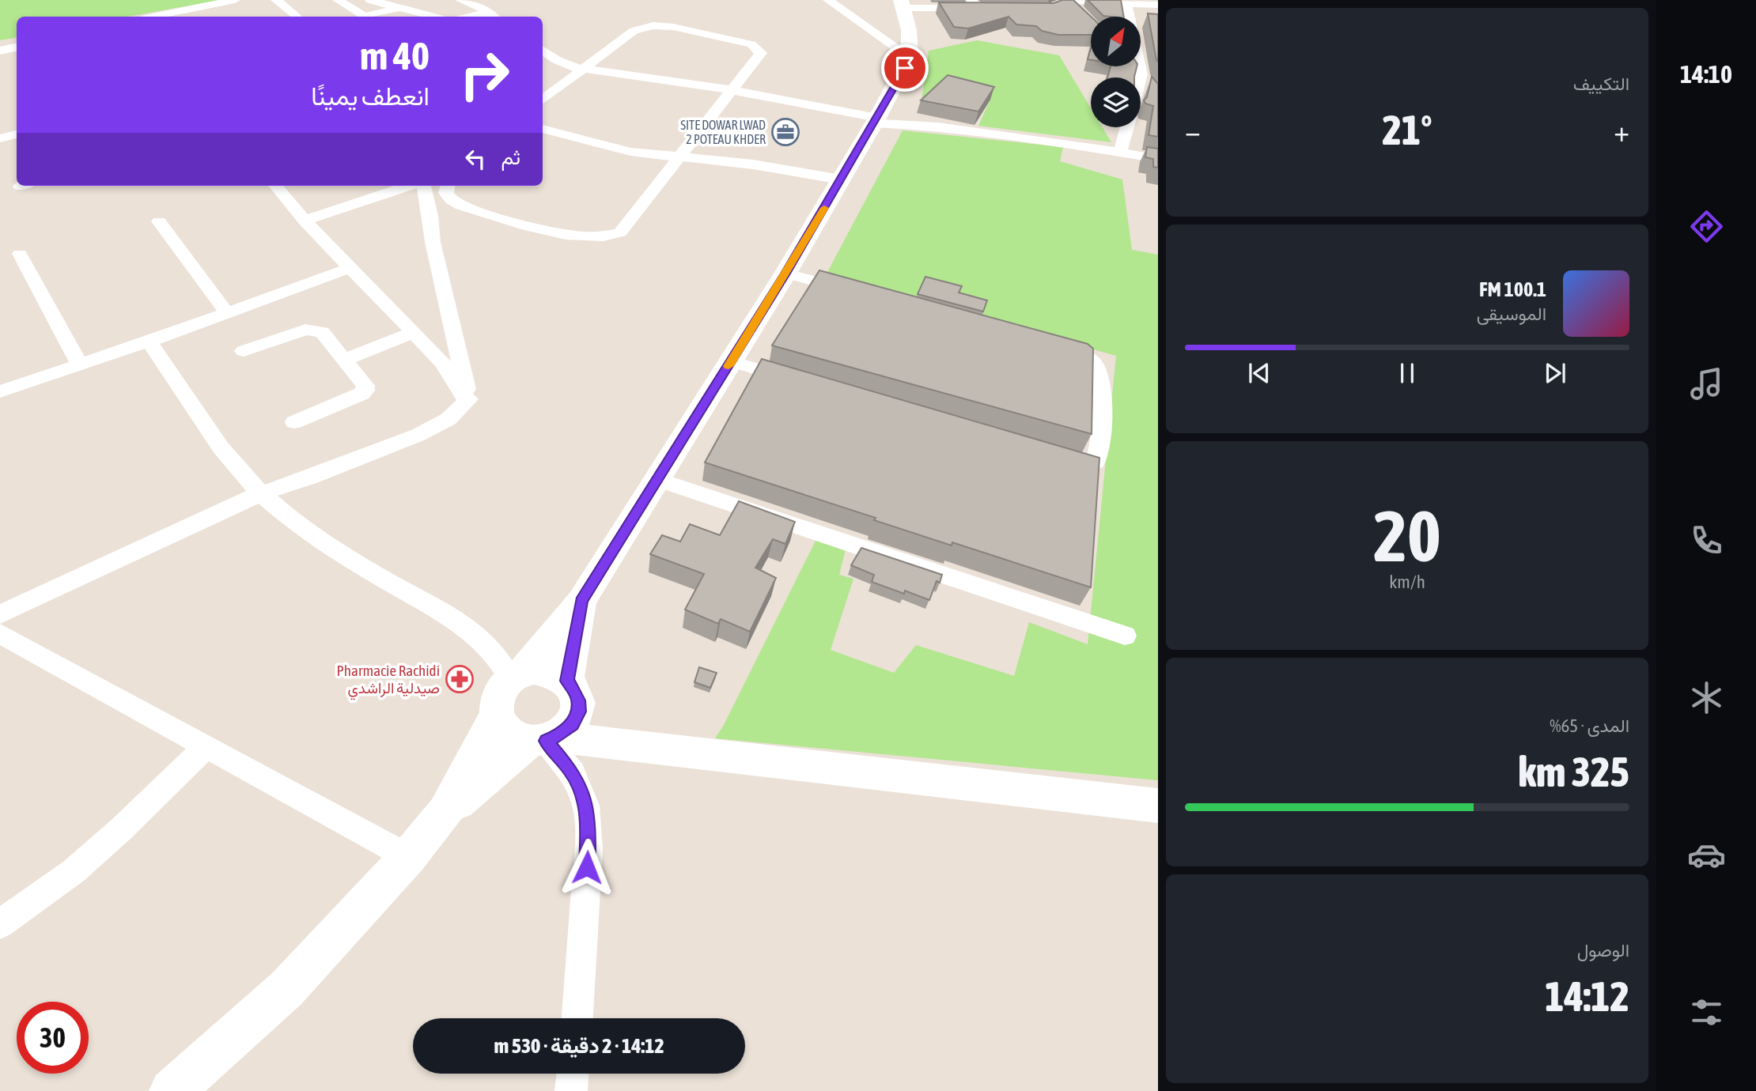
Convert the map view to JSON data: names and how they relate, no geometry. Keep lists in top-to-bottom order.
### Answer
{
  "places": {
    "office": ["SITE DOWAR LWAD 2 POTEAU KHDER"],
    "pharmacy": ["Pharmacie Rachidi صيدلية الراشدي"]
  },
  "north": "top right",
  "page": {
    "tabs": "14:10",
    "tile": [
      "التكييف",
      ["20", "km/h"],
      ["المدى · 65%", "325 km"],
      ["الوصول", "14:12"]
    ],
    "turn": ["40 m", "انعطف يمينًا"],
    "heat": ["−", "21°", "+"],
    "then": "ثم",
    "song": ["100.1 FM", "الموسيقى"],
    "limit": "30",
    "trip": "14:12 · 2 دقيقة · 530 m"
  }
}
